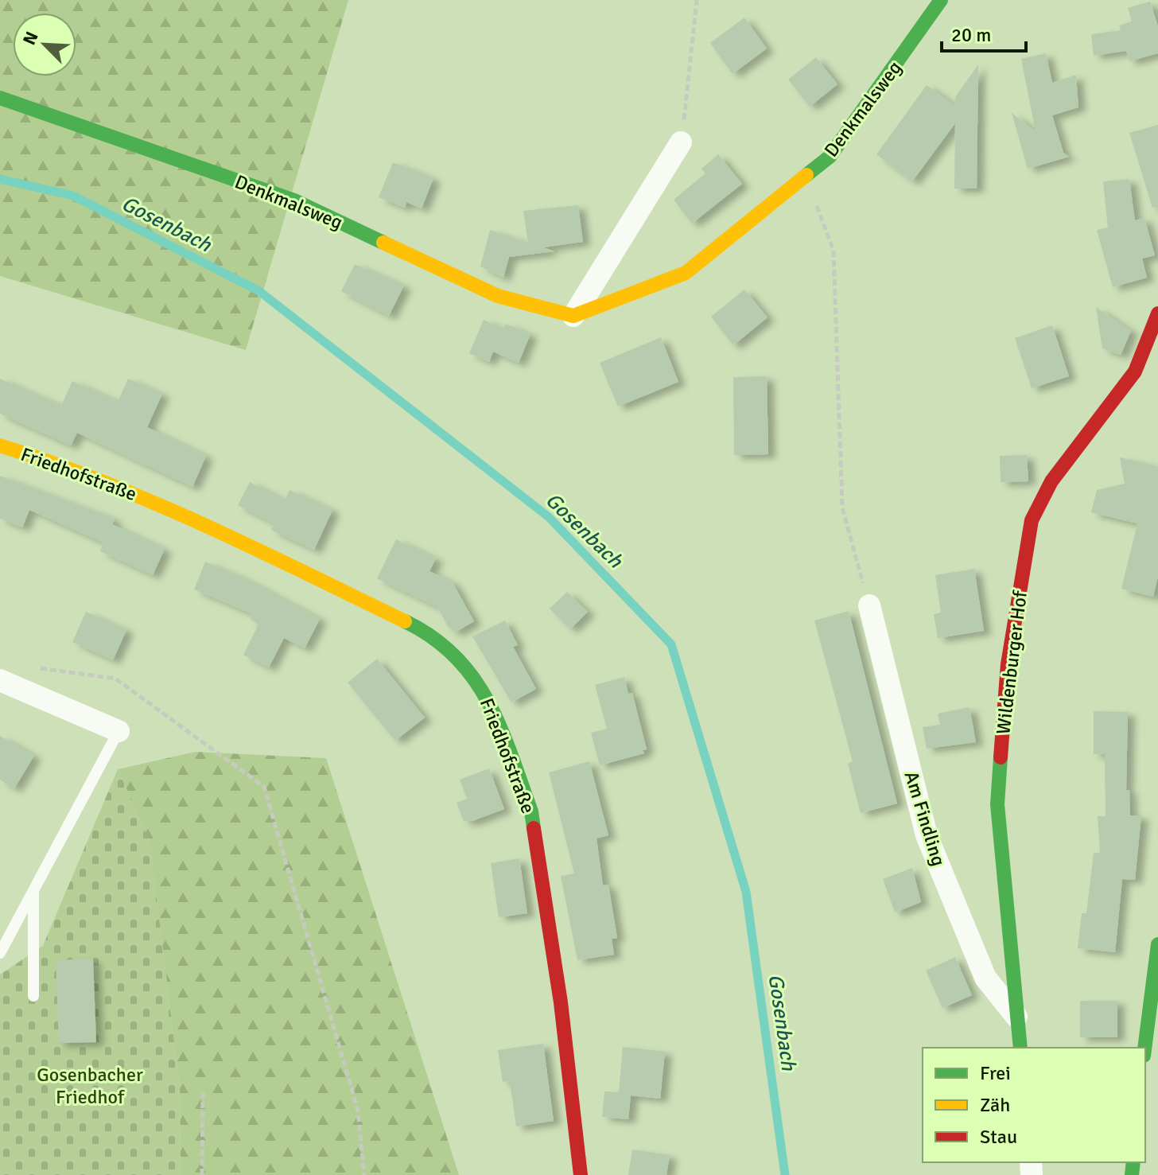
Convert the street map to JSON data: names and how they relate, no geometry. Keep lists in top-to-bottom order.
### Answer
{
  "streets": {
    "street": [
      "Denkmalsweg",
      "Friedhofstraße",
      "Wildenburger Hof",
      "Am Findling"
    ]
  },
  "crossings": [
    ["Wildenburger Hof", "Am Findling"]
  ],
  "water": ["Gosenbach"],
  "parks": ["Gosenbacher Friedhof"],
  "legend": ["Frei", "Zäh", "Stau"],
  "scale_bar": "20 m",
  "north": "top left"
}
